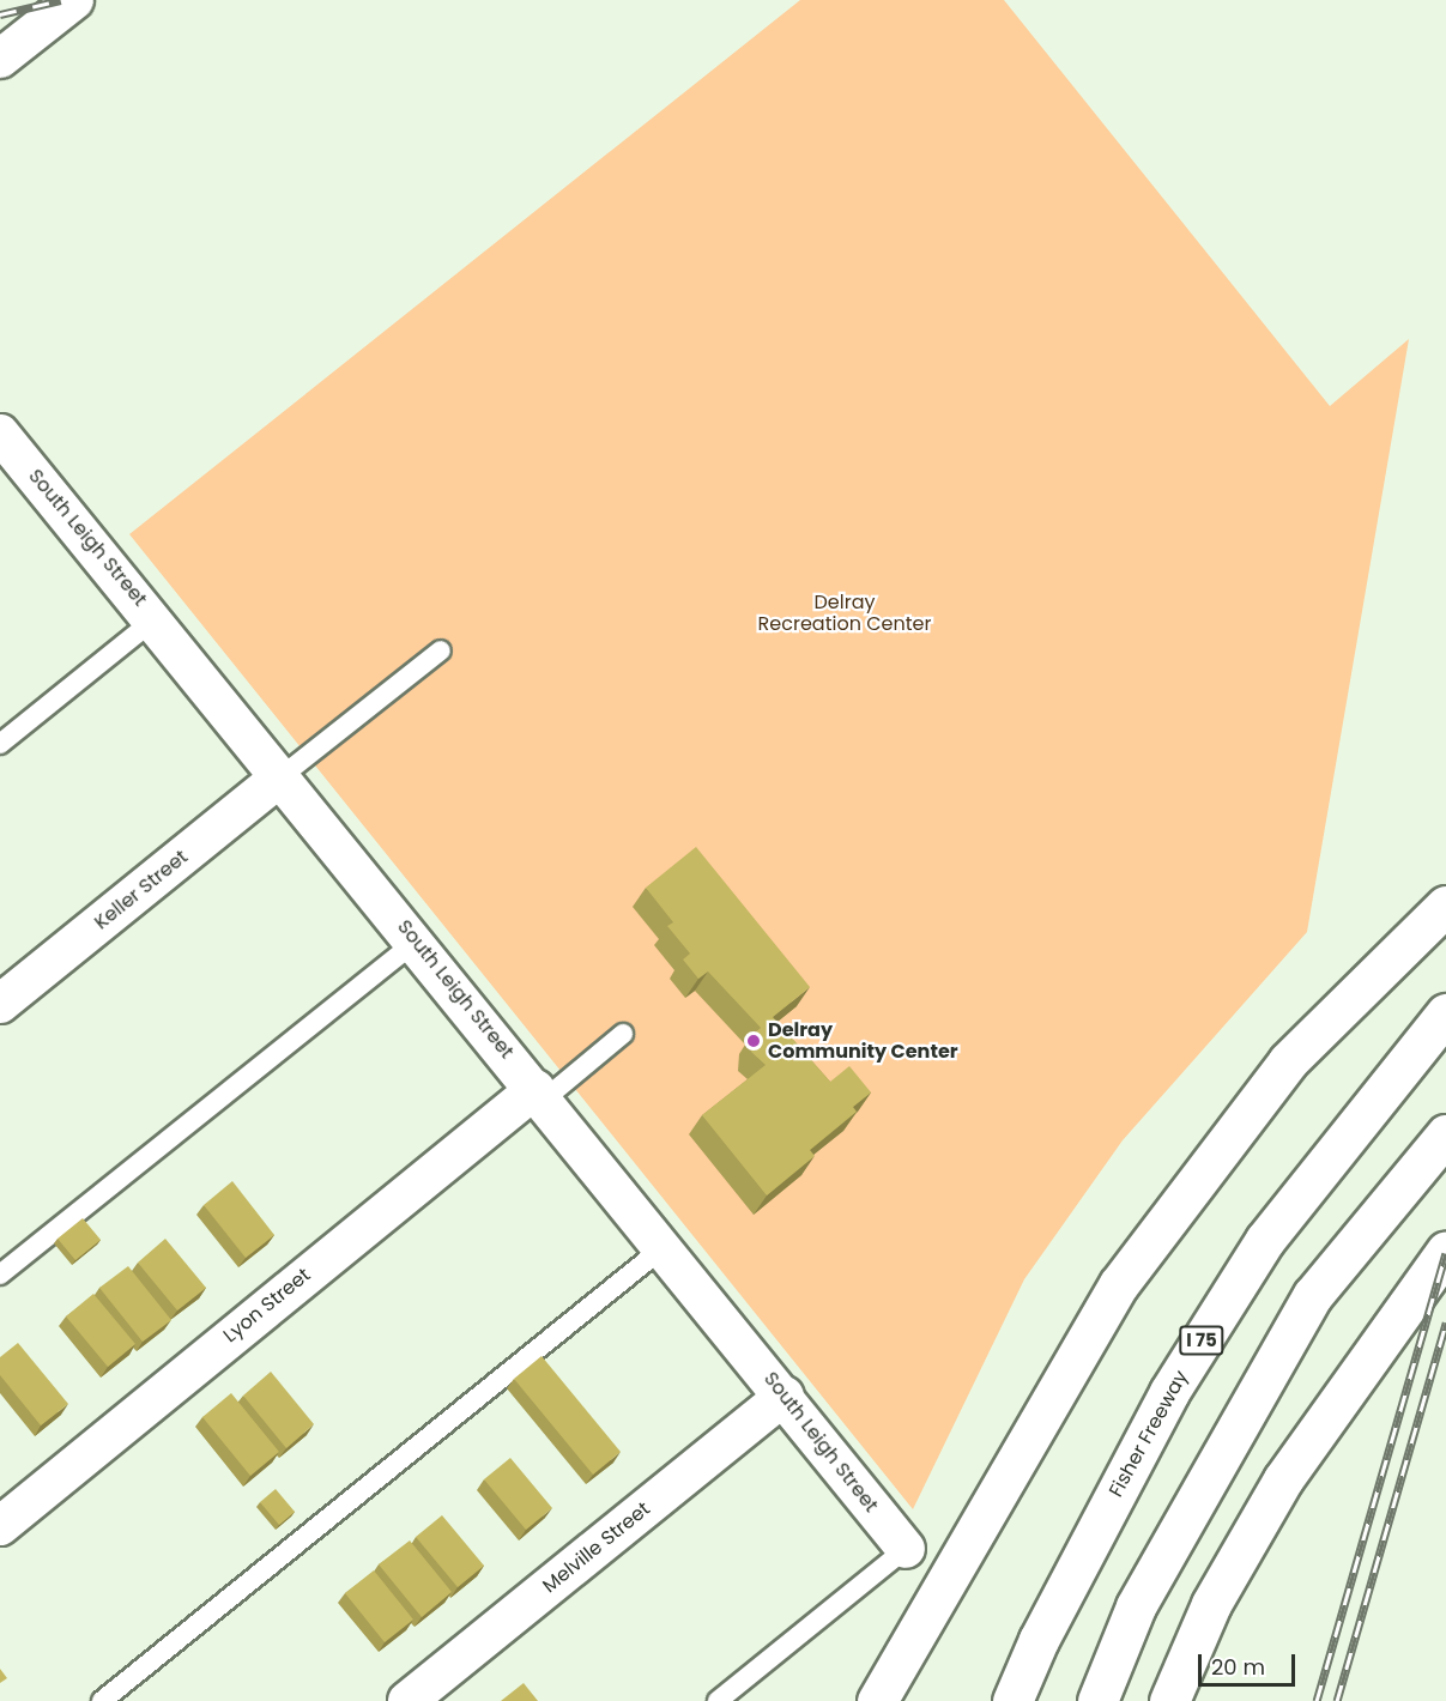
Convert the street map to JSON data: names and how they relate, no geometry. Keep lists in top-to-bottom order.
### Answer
{
  "streets": {
    "highway": ["I 75", "Fisher Freeway"],
    "street": [
      "South Leigh Street",
      "Keller Street",
      "Lyon Street",
      "Melville Street"
    ]
  },
  "crossings": [
    ["South Leigh Street", "Keller Street"],
    ["South Leigh Street", "Lyon Street"],
    ["South Leigh Street", "Melville Street"]
  ],
  "parks": ["Delray Recreation Center"],
  "places": ["Delray Community Center"],
  "scale_bar": "20 m"
}
